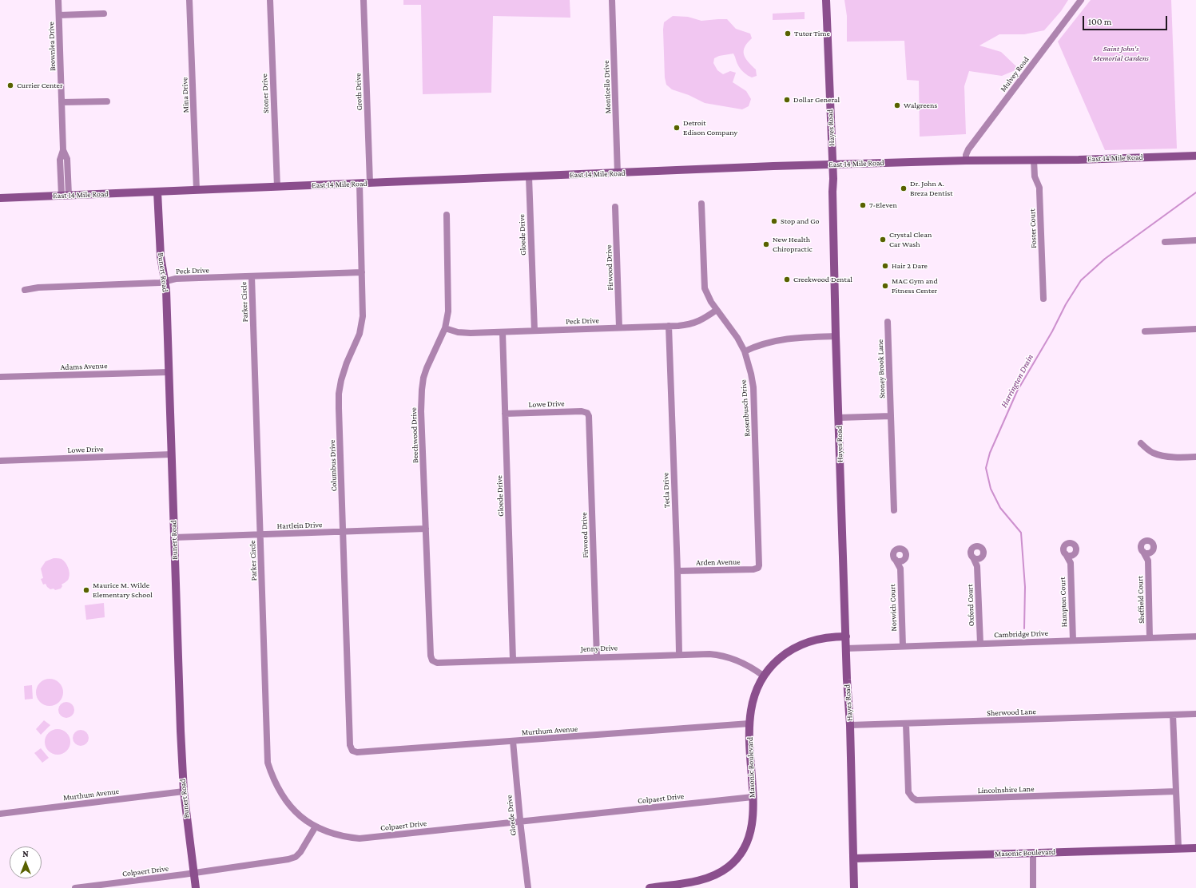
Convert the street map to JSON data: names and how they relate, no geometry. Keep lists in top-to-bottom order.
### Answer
{
  "streets": {
    "street": [
      "Brownlea Drive",
      "Mulvey Road",
      "Monticello Drive",
      "Groth Drive",
      "Stoner Drive",
      "Mina Drive",
      "Hayes Road",
      "East 14 Mile Road",
      "Foster Court",
      "Gloede Drive",
      "Firwood Drive",
      "Peck Drive",
      "Bunert Road",
      "Parker Circle",
      "Adams Avenue",
      "Stoney Brook Lane",
      "Lowe Drive",
      "Rosenbusch Drive",
      "Beechwood Drive",
      "Columbus Drive",
      "Tecla Drive",
      "Hartlein Drive",
      "Arden Avenue",
      "Sheffield Court",
      "Hampton Court",
      "Oxford Court",
      "Norwich Court",
      "Cambridge Drive",
      "Jenny Drive",
      "Sherwood Lane",
      "Murthum Avenue",
      "Masonic Boulevard",
      "Lincolnshire Lane",
      "Colpaert Drive"
    ]
  },
  "crossings": [
    ["Brownlea Drive", "East 14 Mile Road"],
    ["Mulvey Road", "East 14 Mile Road"],
    ["Monticello Drive", "East 14 Mile Road"],
    ["Groth Drive", "East 14 Mile Road"],
    ["Stoner Drive", "East 14 Mile Road"],
    ["Mina Drive", "East 14 Mile Road"],
    ["Hayes Road", "East 14 Mile Road"],
    ["Hayes Road", "Cambridge Drive"],
    ["Hayes Road", "Sherwood Lane"],
    ["Hayes Road", "Masonic Boulevard"],
    ["East 14 Mile Road", "Foster Court"],
    ["East 14 Mile Road", "Gloede Drive"],
    ["East 14 Mile Road", "Bunert Road"],
    ["East 14 Mile Road", "Columbus Drive"],
    ["Gloede Drive", "Peck Drive"],
    ["Gloede Drive", "Lowe Drive"],
    ["Gloede Drive", "Jenny Drive"],
    ["Gloede Drive", "Murthum Avenue"],
    ["Gloede Drive", "Colpaert Drive"],
    ["Firwood Drive", "Peck Drive"],
    ["Firwood Drive", "Lowe Drive"],
    ["Firwood Drive", "Jenny Drive"],
    ["Peck Drive", "Bunert Road"],
    ["Peck Drive", "Parker Circle"],
    ["Peck Drive", "Rosenbusch Drive"],
    ["Peck Drive", "Beechwood Drive"],
    ["Peck Drive", "Columbus Drive"],
    ["Peck Drive", "Tecla Drive"],
    ["Bunert Road", "Adams Avenue"],
    ["Bunert Road", "Lowe Drive"],
    ["Bunert Road", "Hartlein Drive"],
    ["Bunert Road", "Murthum Avenue"],
    ["Bunert Road", "Colpaert Drive"],
    ["Parker Circle", "Hartlein Drive"],
    ["Parker Circle", "Colpaert Drive"],
    ["Rosenbusch Drive", "Arden Avenue"],
    ["Beechwood Drive", "Hartlein Drive"],
    ["Beechwood Drive", "Jenny Drive"],
    ["Columbus Drive", "Hartlein Drive"],
    ["Columbus Drive", "Murthum Avenue"],
    ["Tecla Drive", "Arden Avenue"],
    ["Tecla Drive", "Jenny Drive"],
    ["Sheffield Court", "Cambridge Drive"],
    ["Hampton Court", "Cambridge Drive"],
    ["Oxford Court", "Cambridge Drive"],
    ["Norwich Court", "Cambridge Drive"],
    ["Jenny Drive", "Masonic Boulevard"],
    ["Sherwood Lane", "Lincolnshire Lane"],
    ["Murthum Avenue", "Masonic Boulevard"],
    ["Masonic Boulevard", "Colpaert Drive"]
  ],
  "water": ["Harrington Drain"],
  "parks": ["Saint John's Memorial Gardens"],
  "places": [
    "Tutor Time",
    "Currier Center",
    "Dollar General",
    "Walgreens",
    "Detroit Edison Company",
    "Dr. John A. Breza Dentist",
    "7-Eleven",
    "Stop and Go",
    "Crystal Clean Car Wash",
    "New Health Chiropractic",
    "Hair 2 Dare",
    "Creekwood Dental",
    "MAC Gym and Fitness Center",
    "Maurice M. Wilde Elementary School"
  ],
  "scale_bar": "100 m",
  "north": "top"
}
